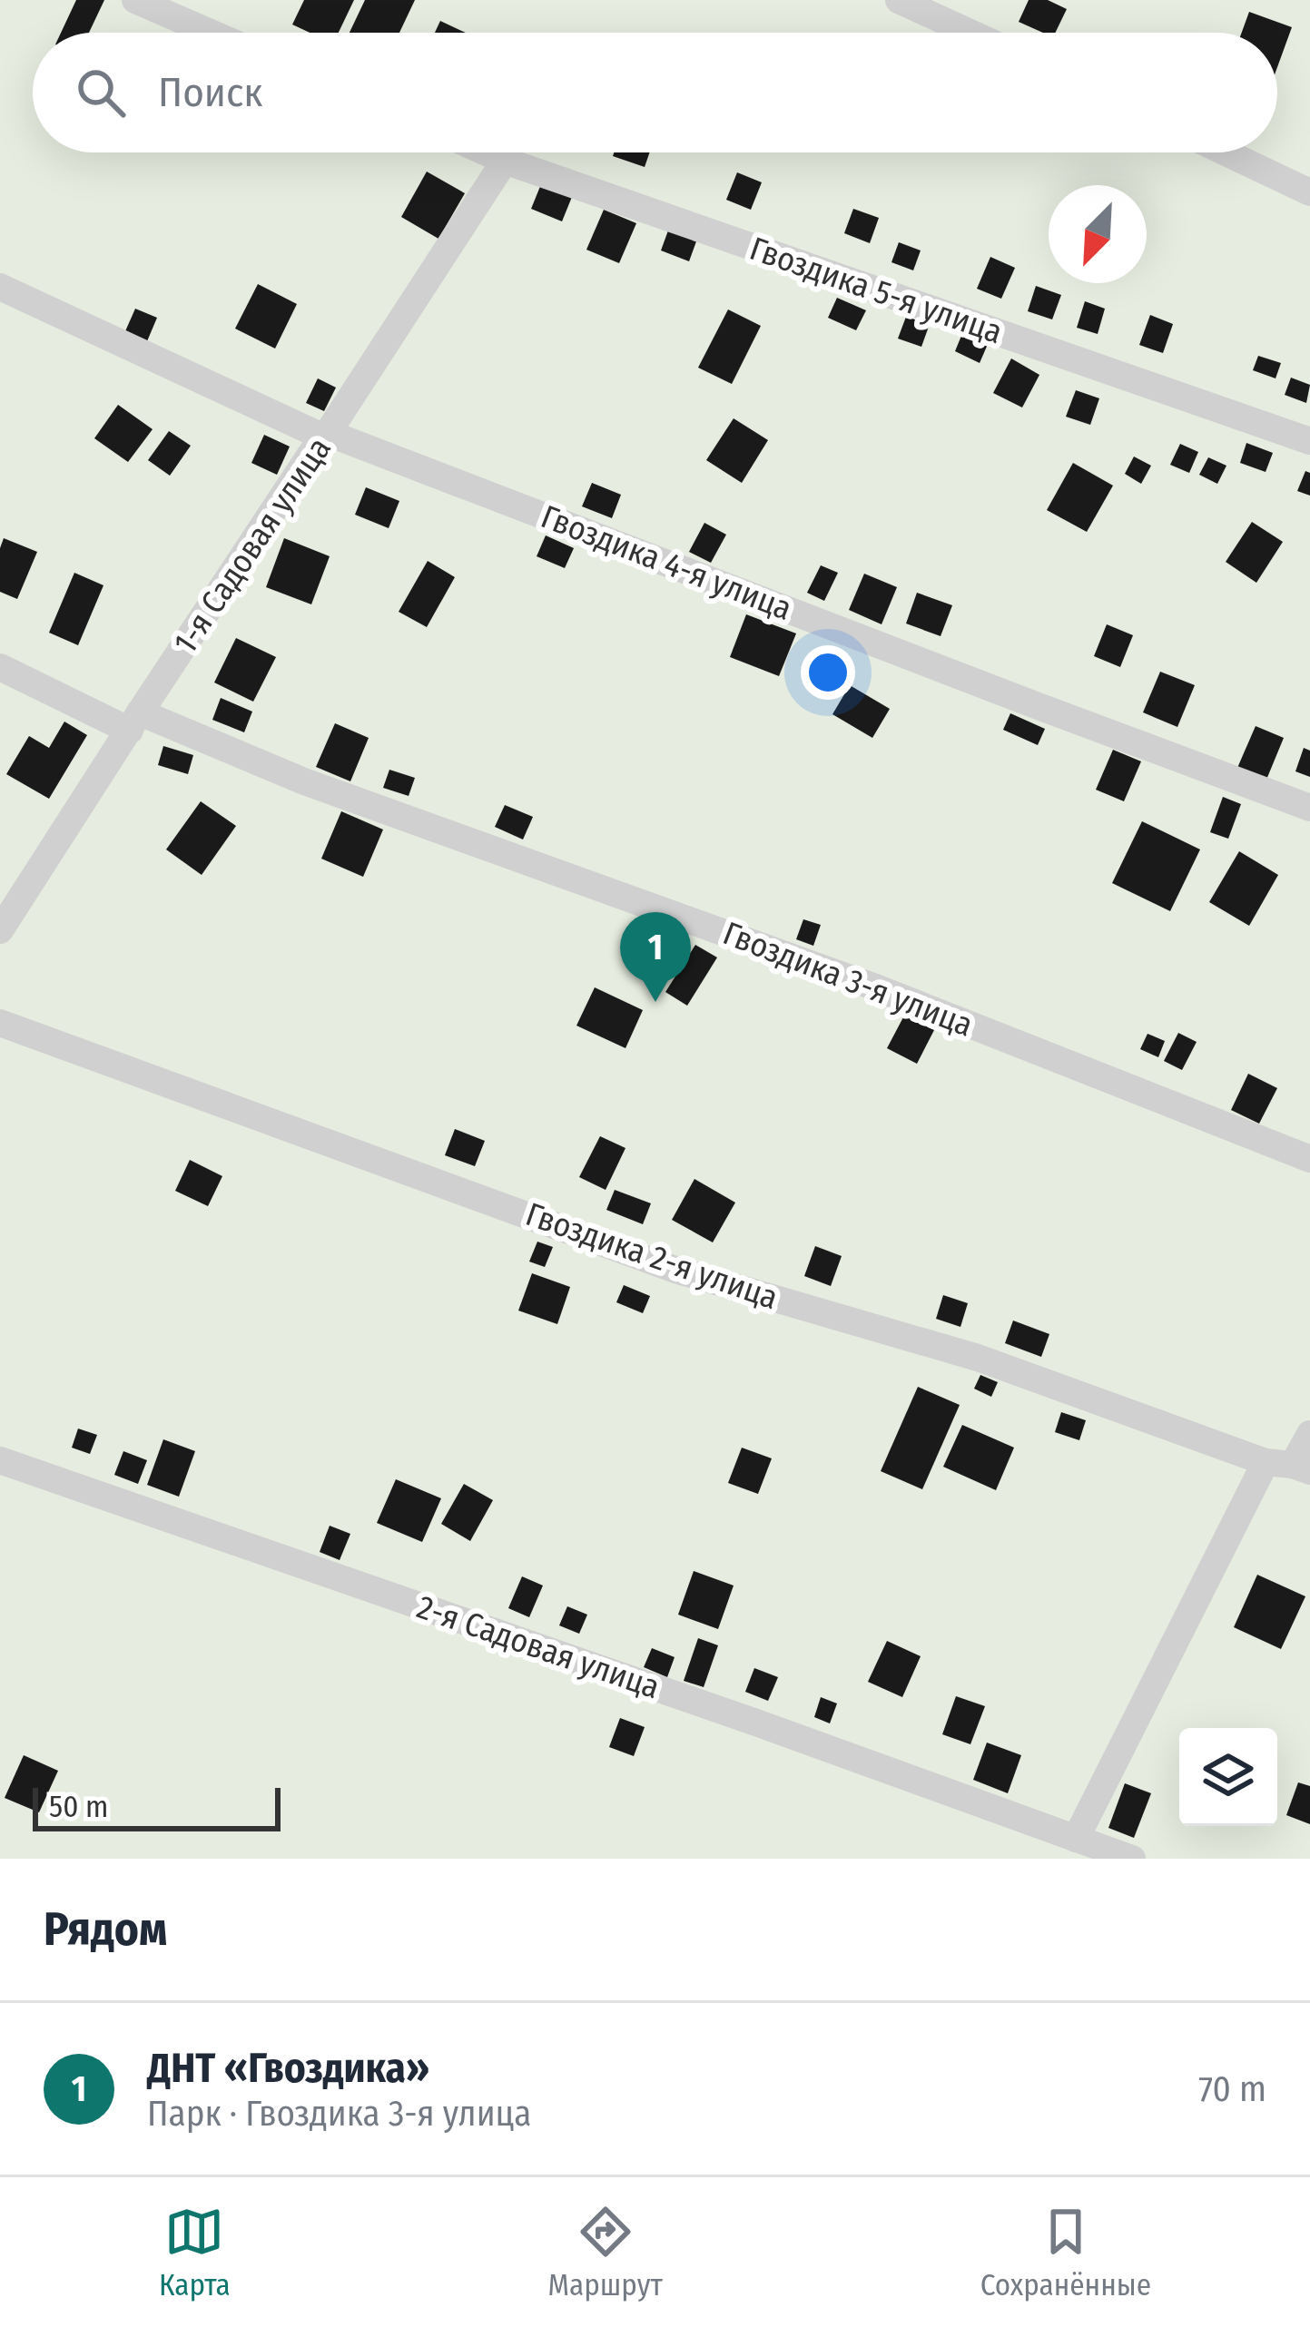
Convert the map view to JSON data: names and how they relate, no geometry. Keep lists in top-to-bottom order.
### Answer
{
  "streets": {
    "street": [
      "Гвоздика 5-я улица",
      "1-я Садовая улица",
      "Гвоздика 4-я улица",
      "Гвоздика 3-я улица",
      "Гвоздика 2-я улица",
      "2-я Садовая улица"
    ]
  },
  "crossings": [
    ["Гвоздика 5-я улица", "1-я Садовая улица"],
    ["1-я Садовая улица", "Гвоздика 4-я улица"],
    ["1-я Садовая улица", "Гвоздика 3-я улица"]
  ],
  "scale_bar": "50 m",
  "north": "bottom left",
  "page": {
    "search": "Поиск",
    "pins": "1",
    "scale": "50 m",
    "heading": "Рядом",
    "list": [
      {
        "mark": "1",
        "name": "ДНТ «Гвоздика»",
        "note": "Парк · Гвоздика 3-я улица",
        "value": "70 m"
      }
    ],
    "nav": ["Карта", "Маршрут", "Сохранённые"]
  }
}
